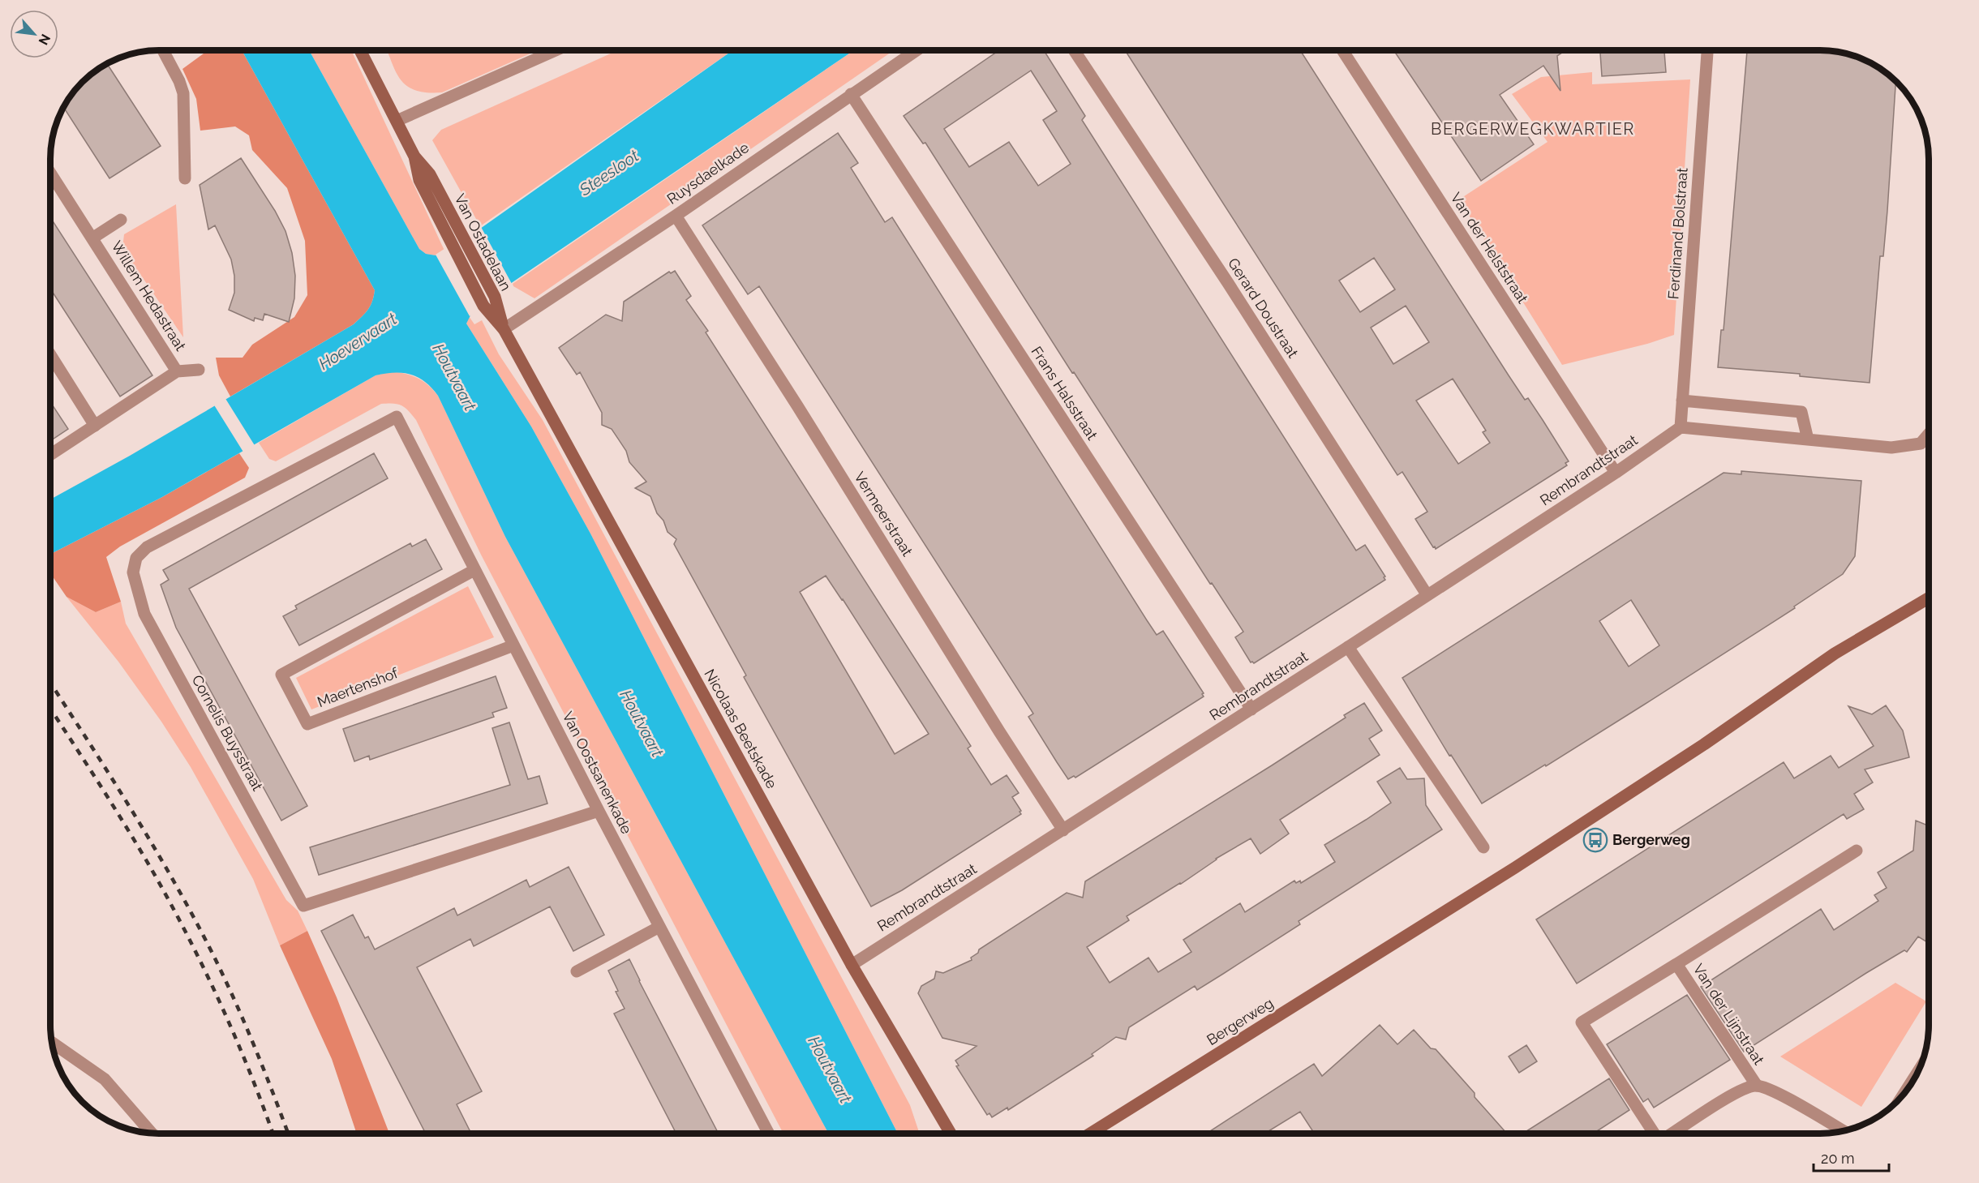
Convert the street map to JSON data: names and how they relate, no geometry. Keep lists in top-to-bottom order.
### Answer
{
  "streets": {
    "street": [
      "Ruysdaelkade",
      "Ferdinand Bolstraat",
      "Van Ostadelaan",
      "Van der Helststraat",
      "Willem Hedastraat",
      "Gerard Doustraat",
      "Frans Halsstraat",
      "Rembrandtstraat",
      "Vermeerstraat",
      "Maertenshof",
      "Nicolaas Beetskade",
      "Cornelis Buysstraat",
      "Van Oostsanenkade",
      "Van der Lijnstraat",
      "Bergerweg"
    ]
  },
  "crossings": [
    ["Ruysdaelkade", "Van Ostadelaan"],
    ["Ruysdaelkade", "Frans Halsstraat"],
    ["Ruysdaelkade", "Vermeerstraat"],
    ["Ruysdaelkade", "Nicolaas Beetskade"],
    ["Ferdinand Bolstraat", "Rembrandtstraat"],
    ["Van Ostadelaan", "Nicolaas Beetskade"],
    ["Van der Helststraat", "Rembrandtstraat"],
    ["Gerard Doustraat", "Rembrandtstraat"],
    ["Frans Halsstraat", "Rembrandtstraat"],
    ["Rembrandtstraat", "Vermeerstraat"],
    ["Rembrandtstraat", "Nicolaas Beetskade"],
    ["Maertenshof", "Van Oostsanenkade"],
    ["Cornelis Buysstraat", "Van Oostsanenkade"]
  ],
  "districts": ["BERGERWEGKWARTIER"],
  "water": ["Steesloot", "Hoevervaart", "Houtvaart"],
  "places": {
    "bus stop": ["Bergerweg"]
  },
  "scale_bar": "20 m",
  "north": "bottom right"
}
